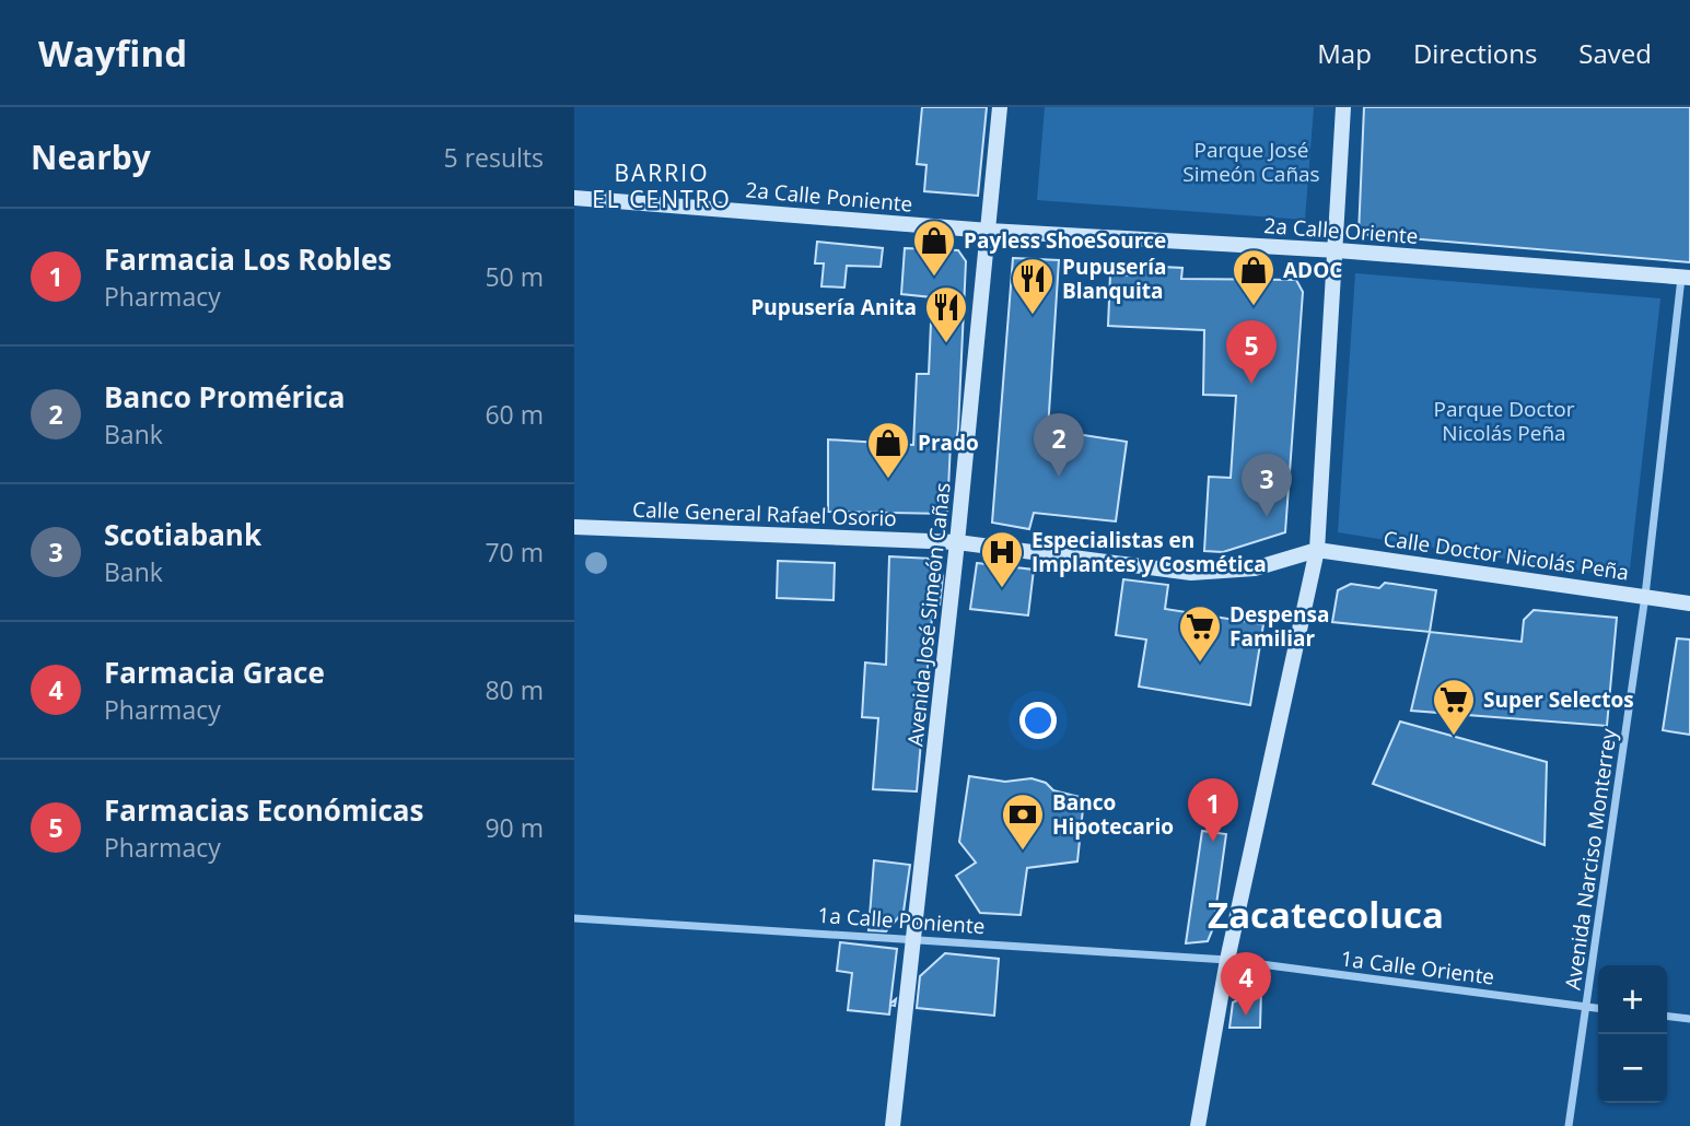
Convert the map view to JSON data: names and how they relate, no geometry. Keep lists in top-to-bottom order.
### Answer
{
  "streets": {
    "main road": [
      "2a Calle Poniente",
      "2a Calle Oriente",
      "Calle General Rafael Osorio",
      "Calle Doctor Nicolás Peña",
      "Avenida José Simeón Cañas"
    ],
    "street": ["Avenida Narciso Monterrey", "1a Calle Poniente", "1a Calle Oriente"]
  },
  "crossings": [
    ["2a Calle Poniente", "2a Calle Oriente"],
    ["2a Calle Poniente", "Avenida José Simeón Cañas"],
    ["2a Calle Oriente", "Avenida José Simeón Cañas"],
    ["2a Calle Oriente", "Avenida Narciso Monterrey"],
    ["Calle General Rafael Osorio", "Calle Doctor Nicolás Peña"],
    ["Calle General Rafael Osorio", "Avenida José Simeón Cañas"],
    ["Calle Doctor Nicolás Peña", "Avenida Narciso Monterrey"],
    ["Avenida José Simeón Cañas", "1a Calle Poniente"],
    ["Avenida Narciso Monterrey", "1a Calle Oriente"],
    ["1a Calle Poniente", "1a Calle Oriente"]
  ],
  "districts": ["BARRIO EL CENTRO", "Zacatecoluca"],
  "parks": ["Parque José Simeón Cañas", "Parque Doctor Nicolás Peña"],
  "places": {
    "shop": ["Payless ShoeSource", "ADOC", "Prado"],
    "restaurant": ["Pupusería Blanquita", "Pupusería Anita"],
    "hospital": ["Especialistas en Implantes y Cosmética"],
    "supermarket": ["Despensa Familiar", "Super Selectos"],
    "bank": ["Banco Hipotecario"]
  },
  "page": {
    "header": "Wayfind",
    "nav": ["Map", "Directions", "Saved"],
    "heading": ["Nearby", "5 results"],
    "list": [
      {
        "mark": "1",
        "name": "Farmacia Los Robles",
        "note": "Pharmacy",
        "value": "50 m"
      },
      {
        "mark": "2",
        "name": "Banco Promérica",
        "note": "Bank",
        "value": "60 m"
      },
      {
        "mark": "3",
        "name": "Scotiabank",
        "note": "Bank",
        "value": "70 m"
      },
      {
        "mark": "4",
        "name": "Farmacia Grace",
        "note": "Pharmacy",
        "value": "80 m"
      },
      {
        "mark": "5",
        "name": "Farmacias Económicas",
        "note": "Pharmacy",
        "value": "90 m"
      }
    ],
    "pins": [
      "5",
      "2",
      "3",
      "1",
      "4"
    ],
    "map_buttons": ["+", "−"]
  }
}
